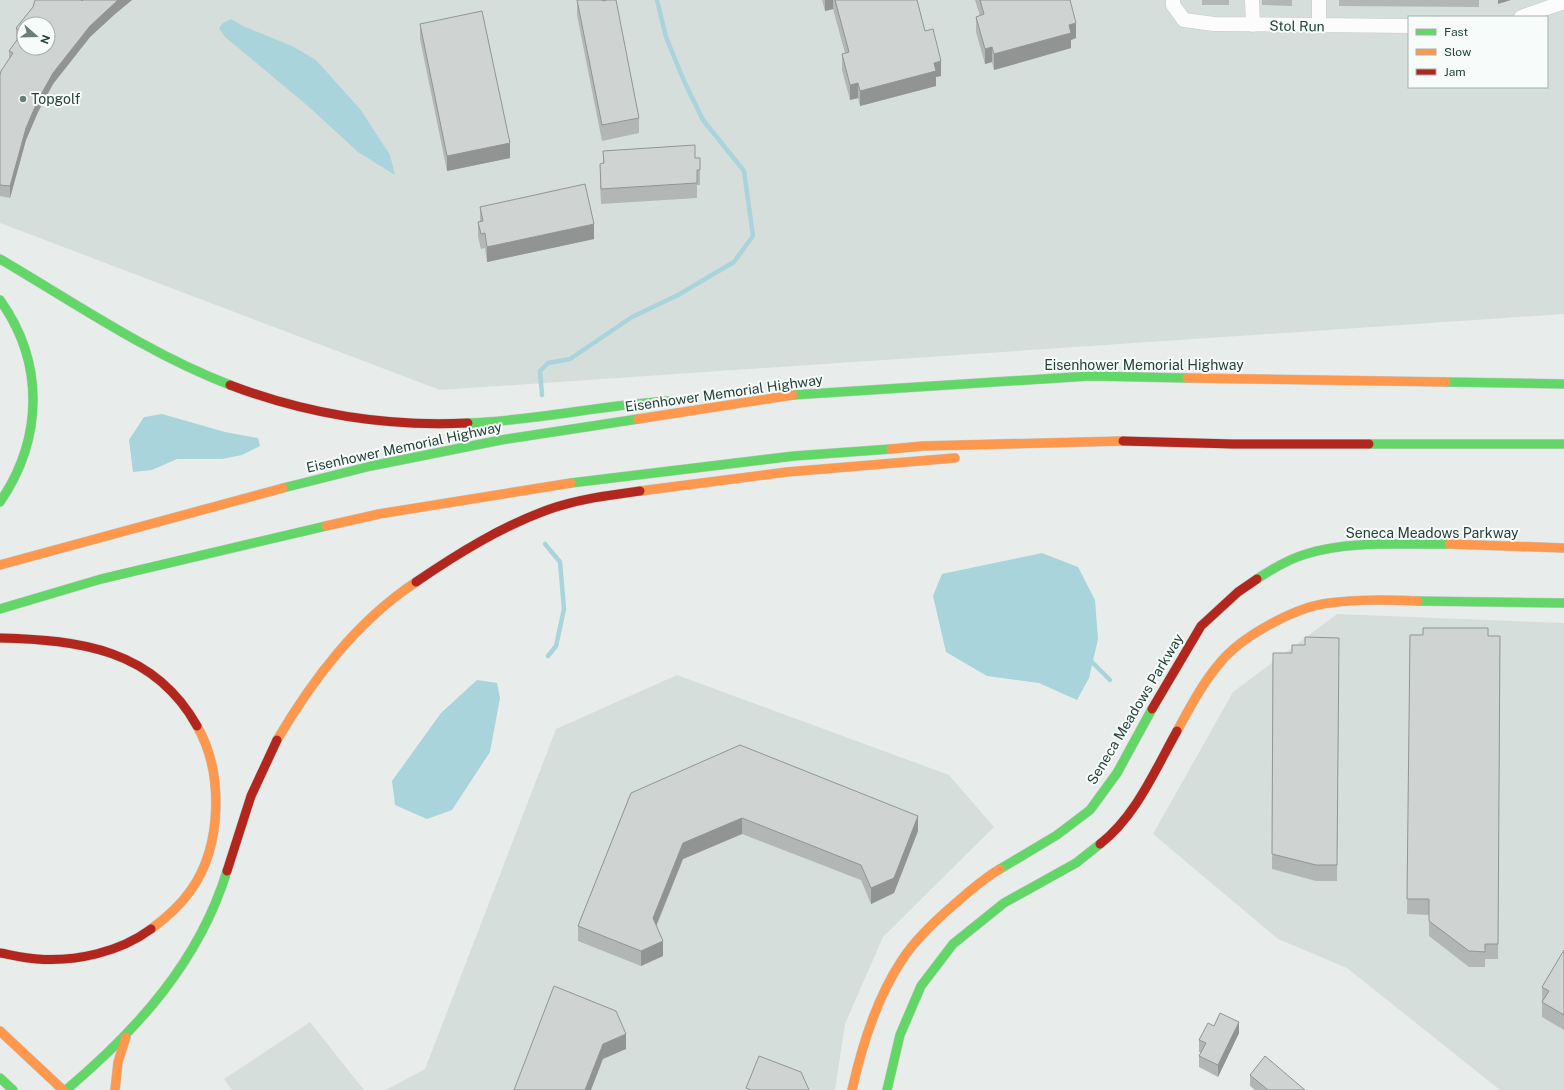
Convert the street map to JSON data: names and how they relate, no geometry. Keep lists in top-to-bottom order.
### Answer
{
  "streets": {
    "main road": ["Eisenhower Memorial Highway", "Seneca Meadows Parkway"],
    "street": ["Stol Run"]
  },
  "places": ["Topgolf"],
  "legend": ["Fast", "Slow", "Jam"],
  "north": "right"
}
